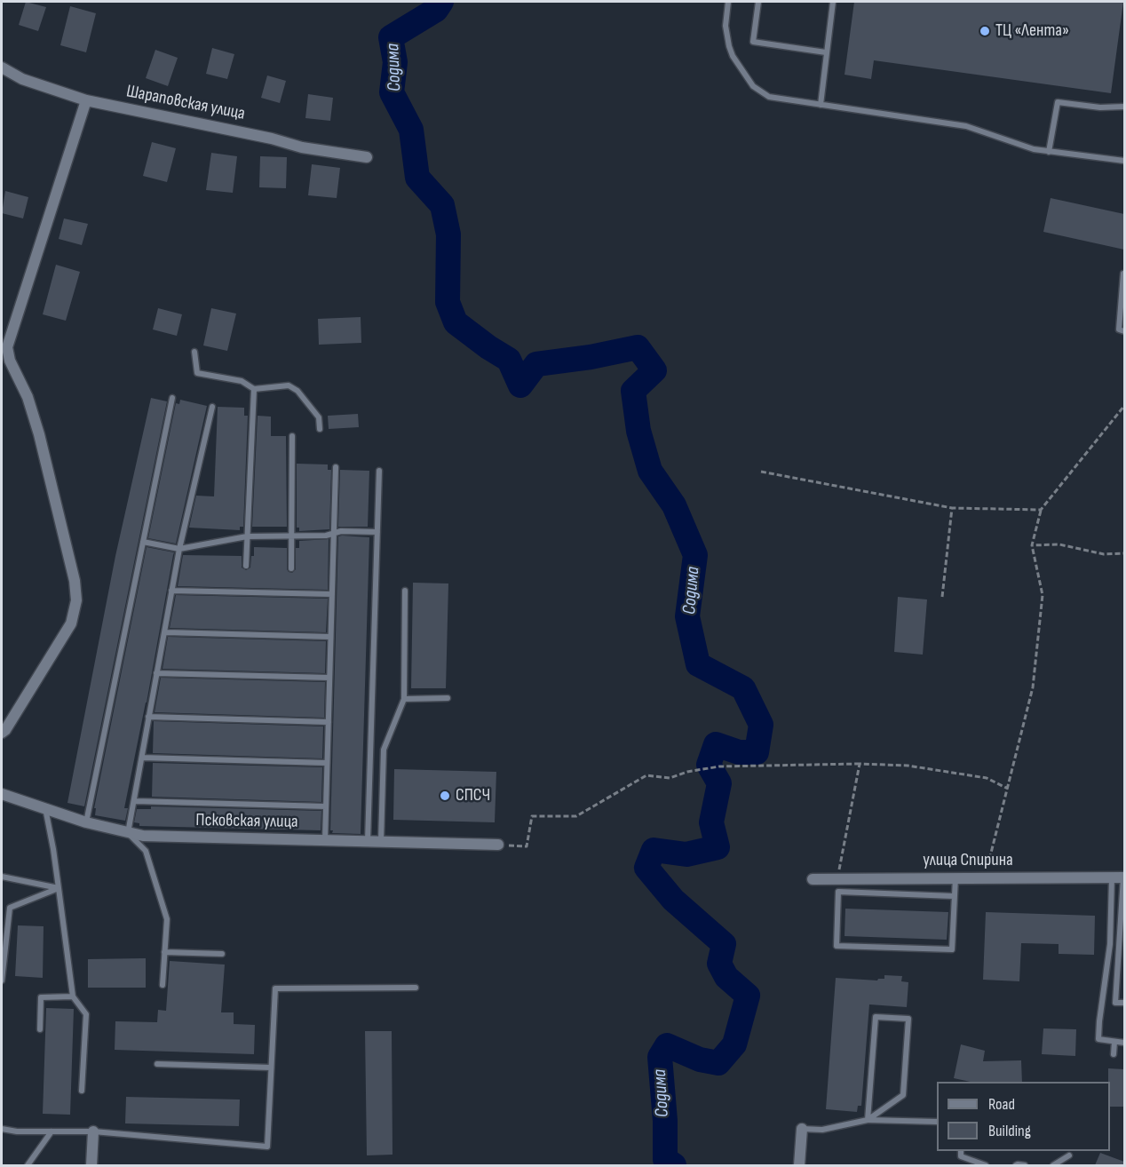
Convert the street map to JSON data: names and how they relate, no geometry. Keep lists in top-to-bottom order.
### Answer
{
  "streets": {
    "street": ["Шараповская улица", "Псковская улица", "улица Спирина"]
  },
  "water": ["Содима"],
  "places": ["ТЦ «Лента»", "СПСЧ"],
  "legend": ["Road", "Building"]
}
